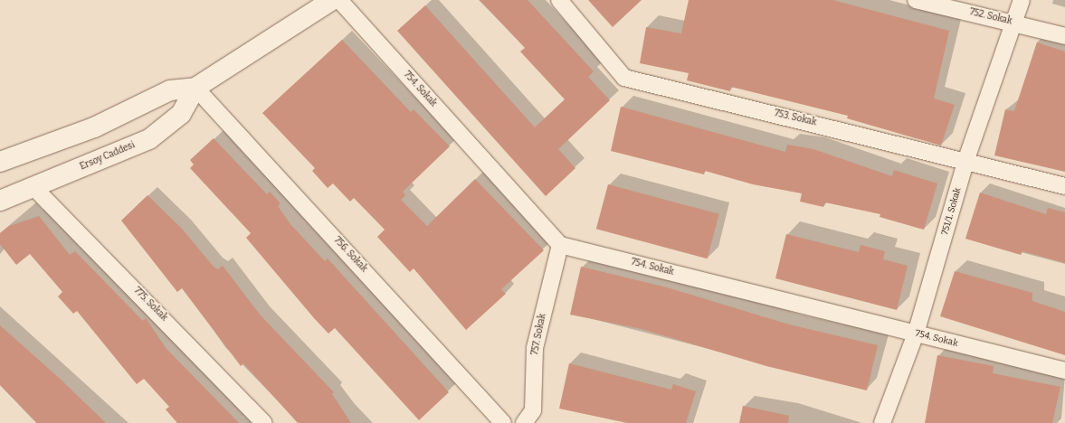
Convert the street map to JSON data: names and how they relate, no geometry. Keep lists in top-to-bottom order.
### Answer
{
  "streets": {
    "main road": ["Ersoy Caddesi"],
    "street": [
      "752. Sokak",
      "754. Sokak",
      "753. Sokak",
      "751/1. Sokak",
      "756. Sokak",
      "775. Sokak",
      "757. Sokak"
    ]
  },
  "crossings": [
    ["752. Sokak", "751/1. Sokak"],
    ["754. Sokak", "751/1. Sokak"],
    ["754. Sokak", "757. Sokak"],
    ["753. Sokak", "751/1. Sokak"],
    ["Ersoy Caddesi", "756. Sokak"],
    ["Ersoy Caddesi", "775. Sokak"]
  ]
}
